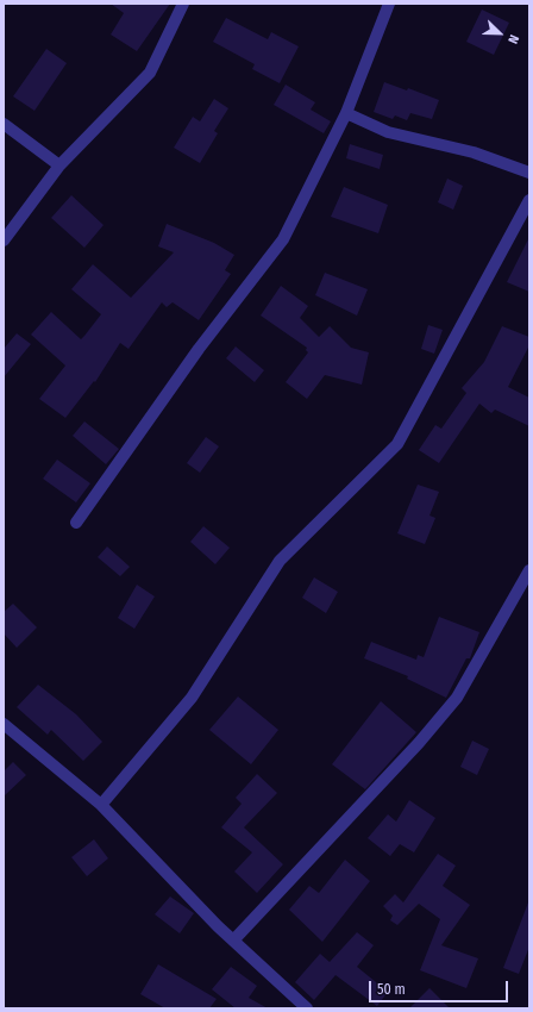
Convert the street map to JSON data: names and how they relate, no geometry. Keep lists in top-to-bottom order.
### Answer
{
  "scale_bar": "50 m",
  "north": "bottom right"
}
